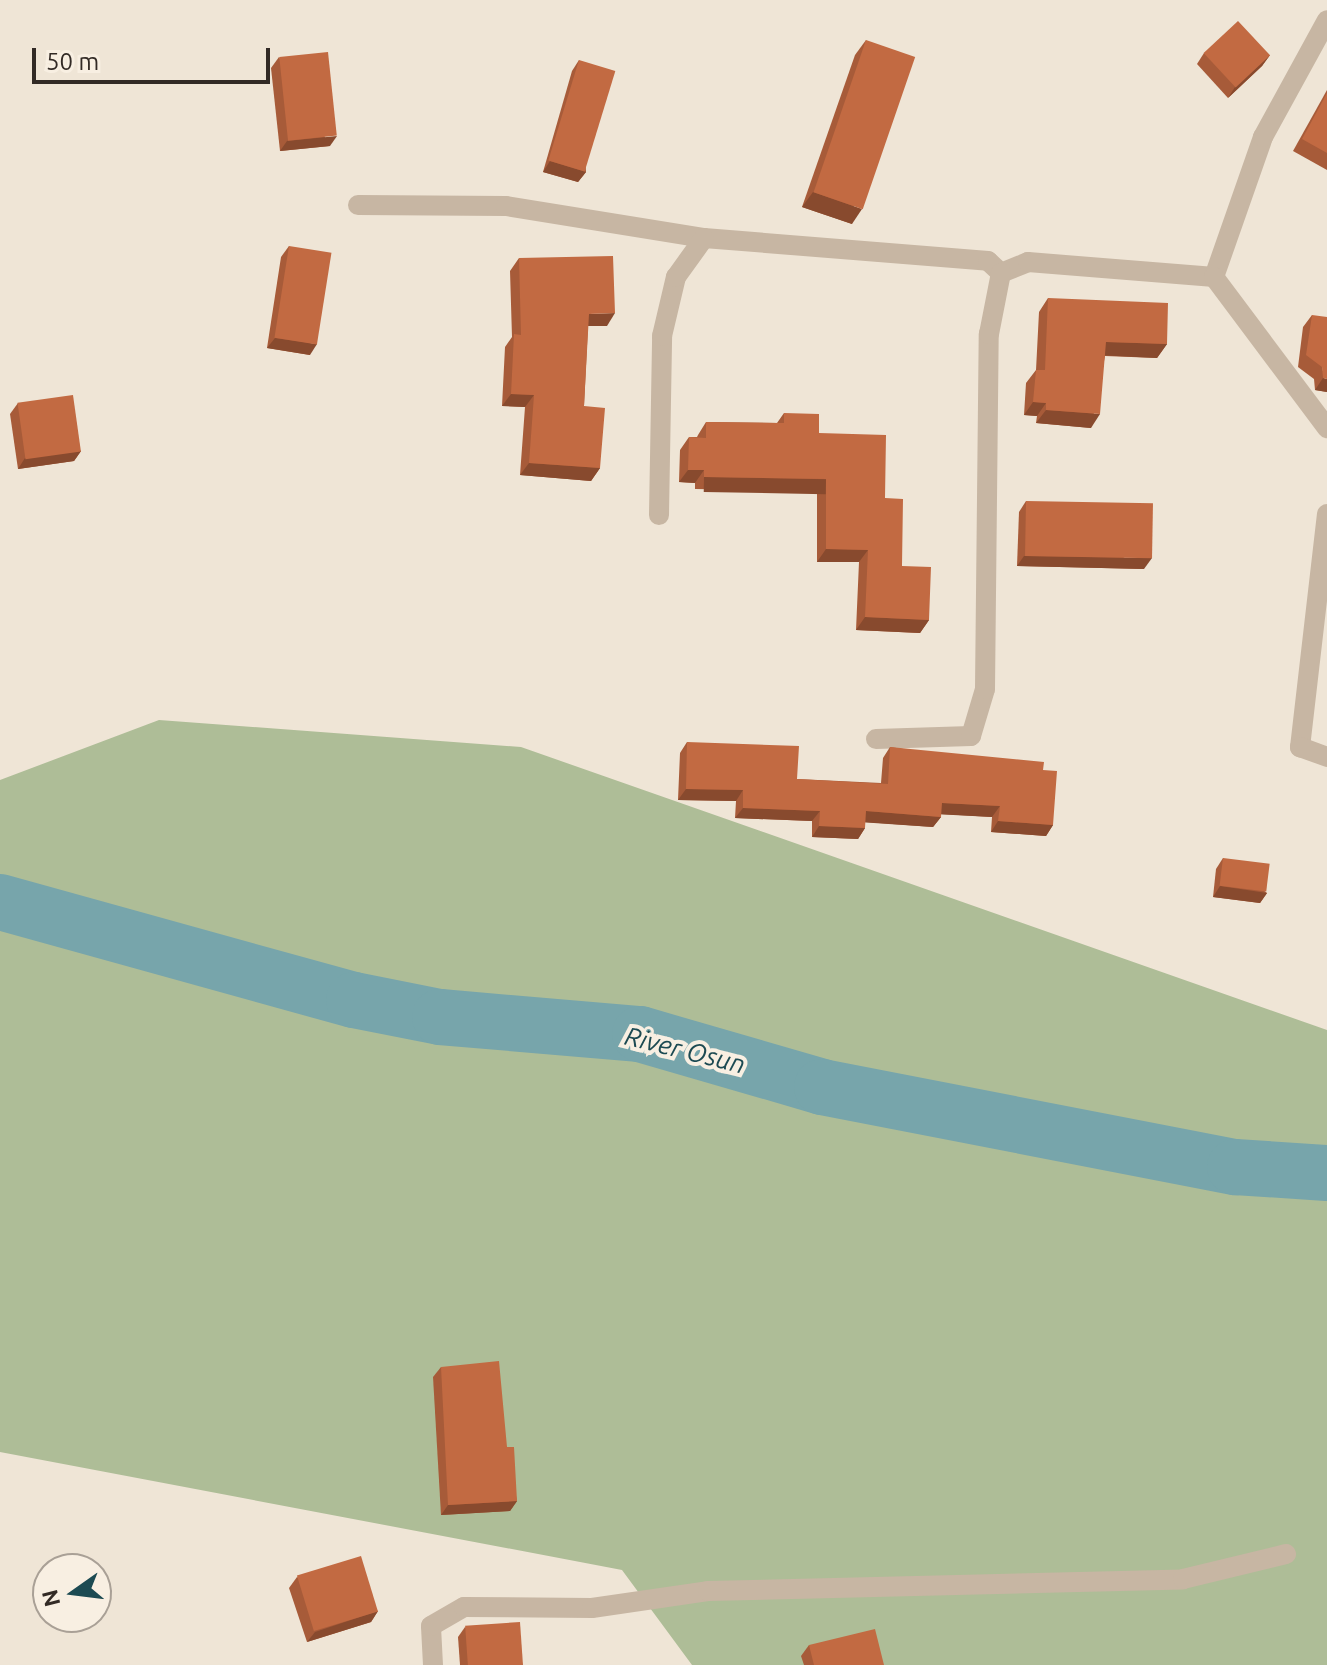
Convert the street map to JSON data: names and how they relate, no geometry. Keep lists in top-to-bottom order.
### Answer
{
  "water": ["River Osun"],
  "scale_bar": "50 m",
  "north": "left"
}
